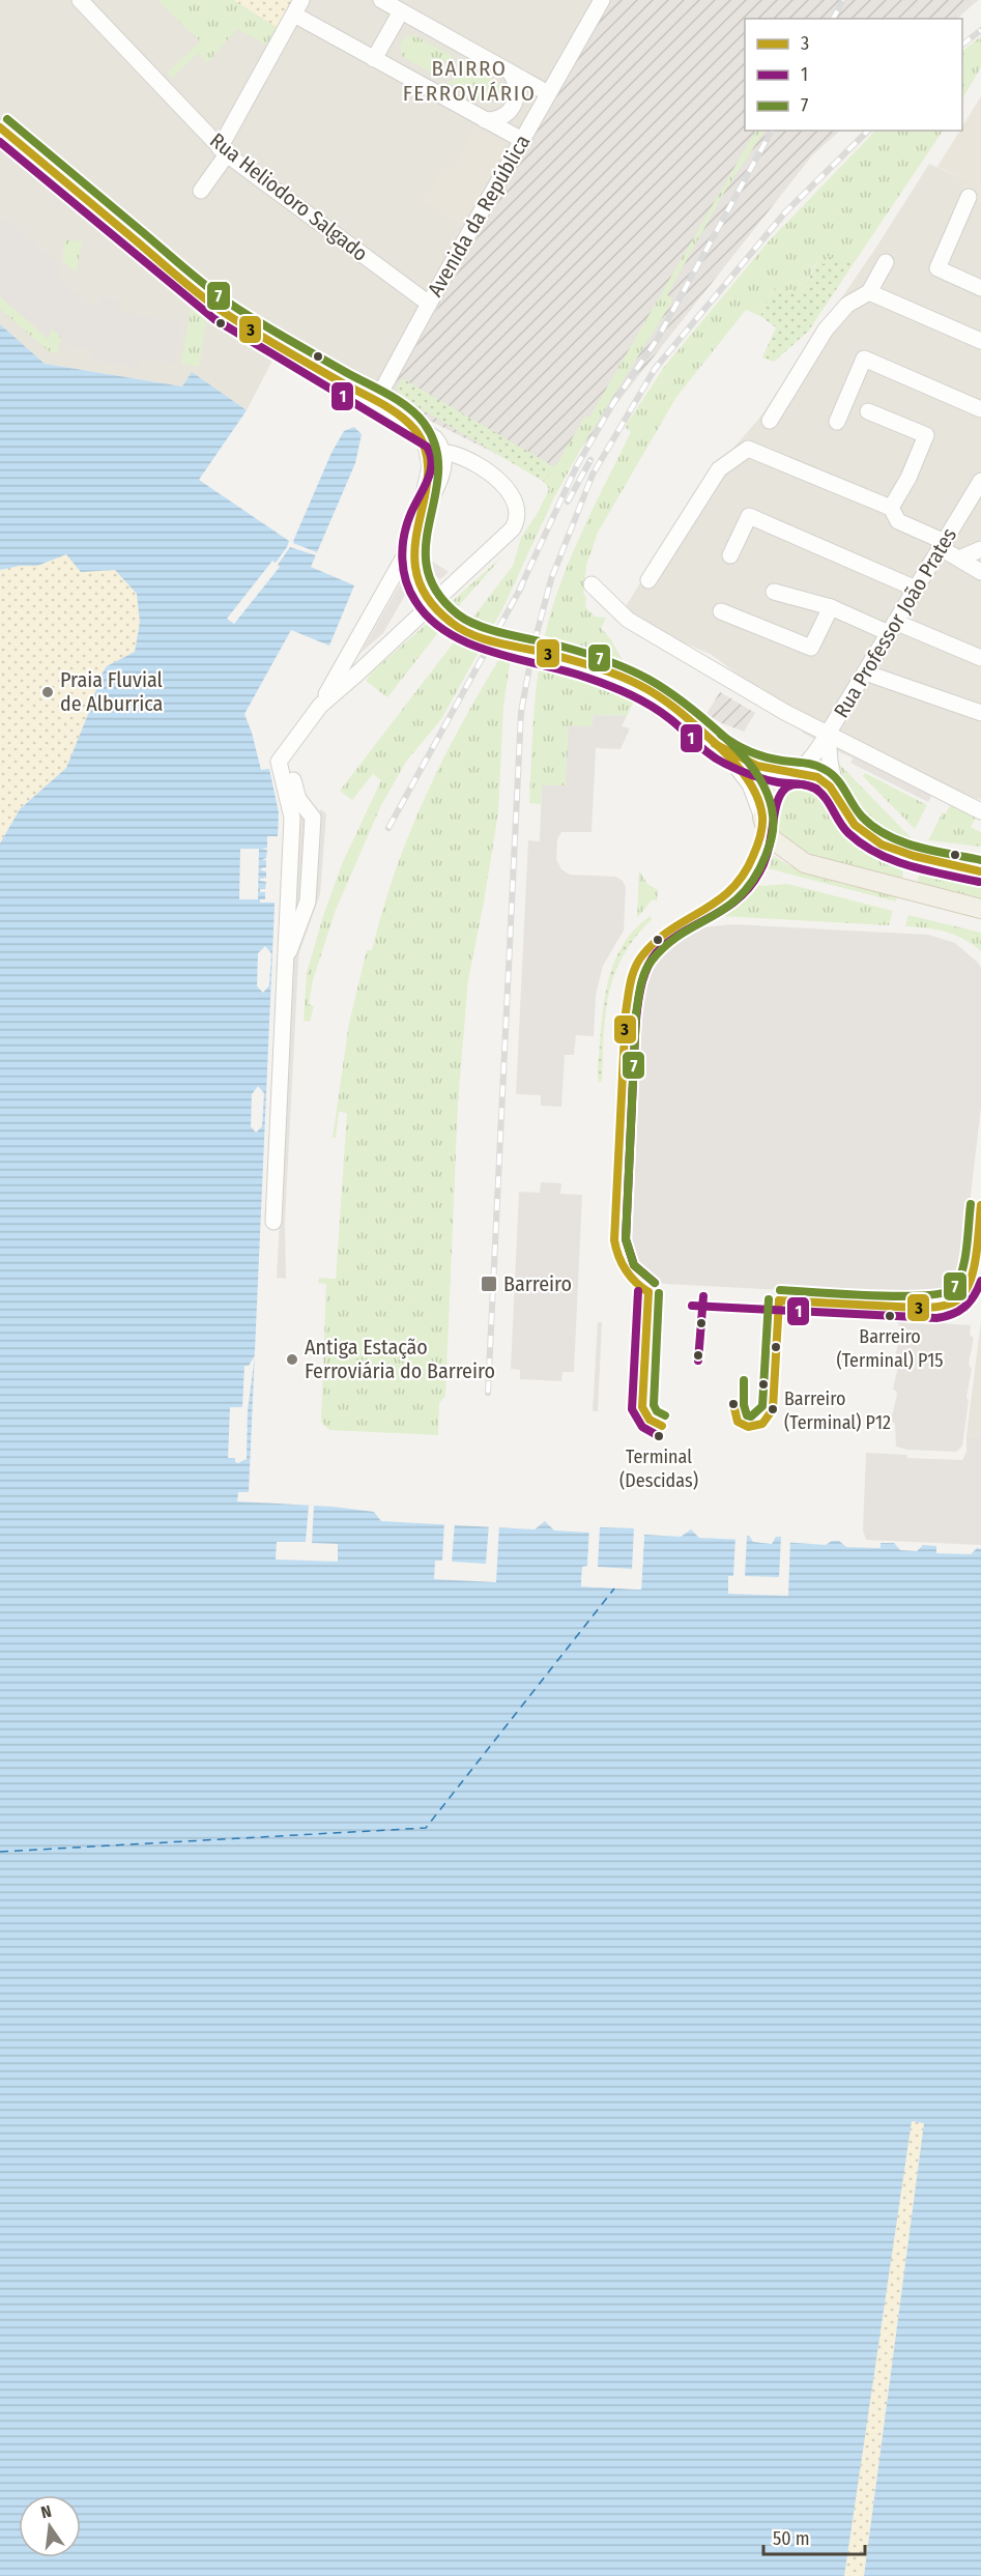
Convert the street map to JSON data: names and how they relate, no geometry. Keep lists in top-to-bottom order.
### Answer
{
  "streets": {
    "street": ["Rua Heliodoro Salgado", "Avenida da República", "Rua Professor João Prates"]
  },
  "crossings": [
    ["Rua Heliodoro Salgado", "Avenida da República"]
  ],
  "districts": ["BAIRRO FERROVIÁRIO"],
  "places": {
    "other": [
      "Praia Fluvial de Alburrica",
      "Barreiro (Terminal) P15",
      "Antiga Estação Ferroviária do Barreiro",
      "Barreiro (Terminal) P12",
      "Terminal (Descidas)"
    ],
    "transit": ["Barreiro"]
  },
  "lines": ["transit line 7", "transit line 3", "transit line 1"],
  "legend": ["3", "1", "7"],
  "scale_bar": "50 m",
  "north": "top"
}
